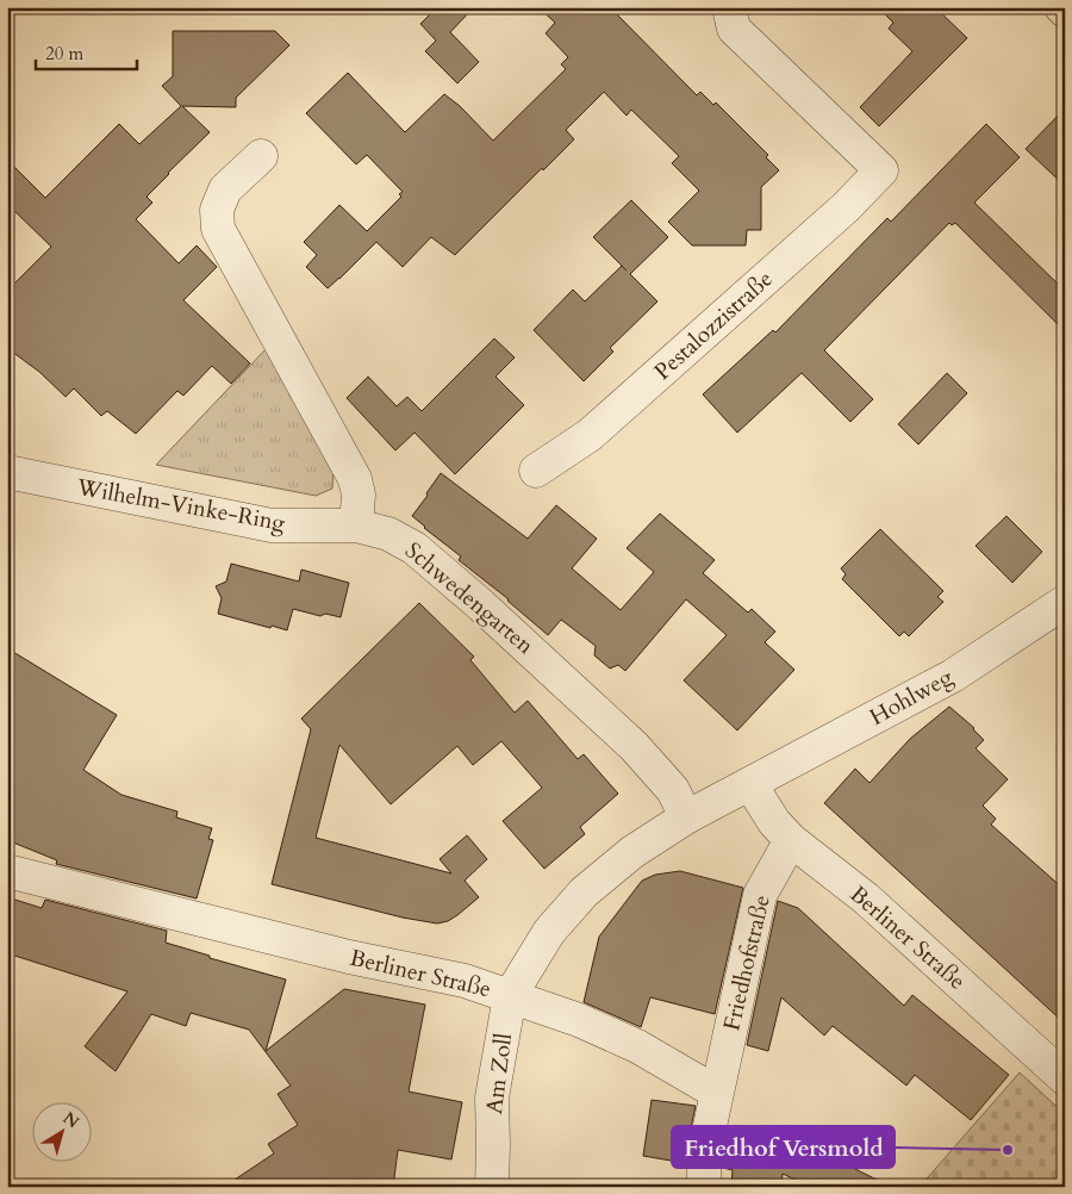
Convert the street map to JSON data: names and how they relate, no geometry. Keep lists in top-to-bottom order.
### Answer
{
  "streets": {
    "street": [
      "Pestalozzistraße",
      "Wilhelm-Vinke-Ring",
      "Schwedengarten",
      "Hohlweg",
      "Berliner Straße",
      "Friedhofstraße",
      "Am Zoll"
    ]
  },
  "crossings": [
    ["Wilhelm-Vinke-Ring", "Schwedengarten"],
    ["Schwedengarten", "Berliner Straße"],
    ["Hohlweg", "Berliner Straße"],
    ["Berliner Straße", "Friedhofstraße"],
    ["Berliner Straße", "Am Zoll"]
  ],
  "places": ["Friedhof Versmold"],
  "scale_bar": "20 m",
  "north": "top right"
}
